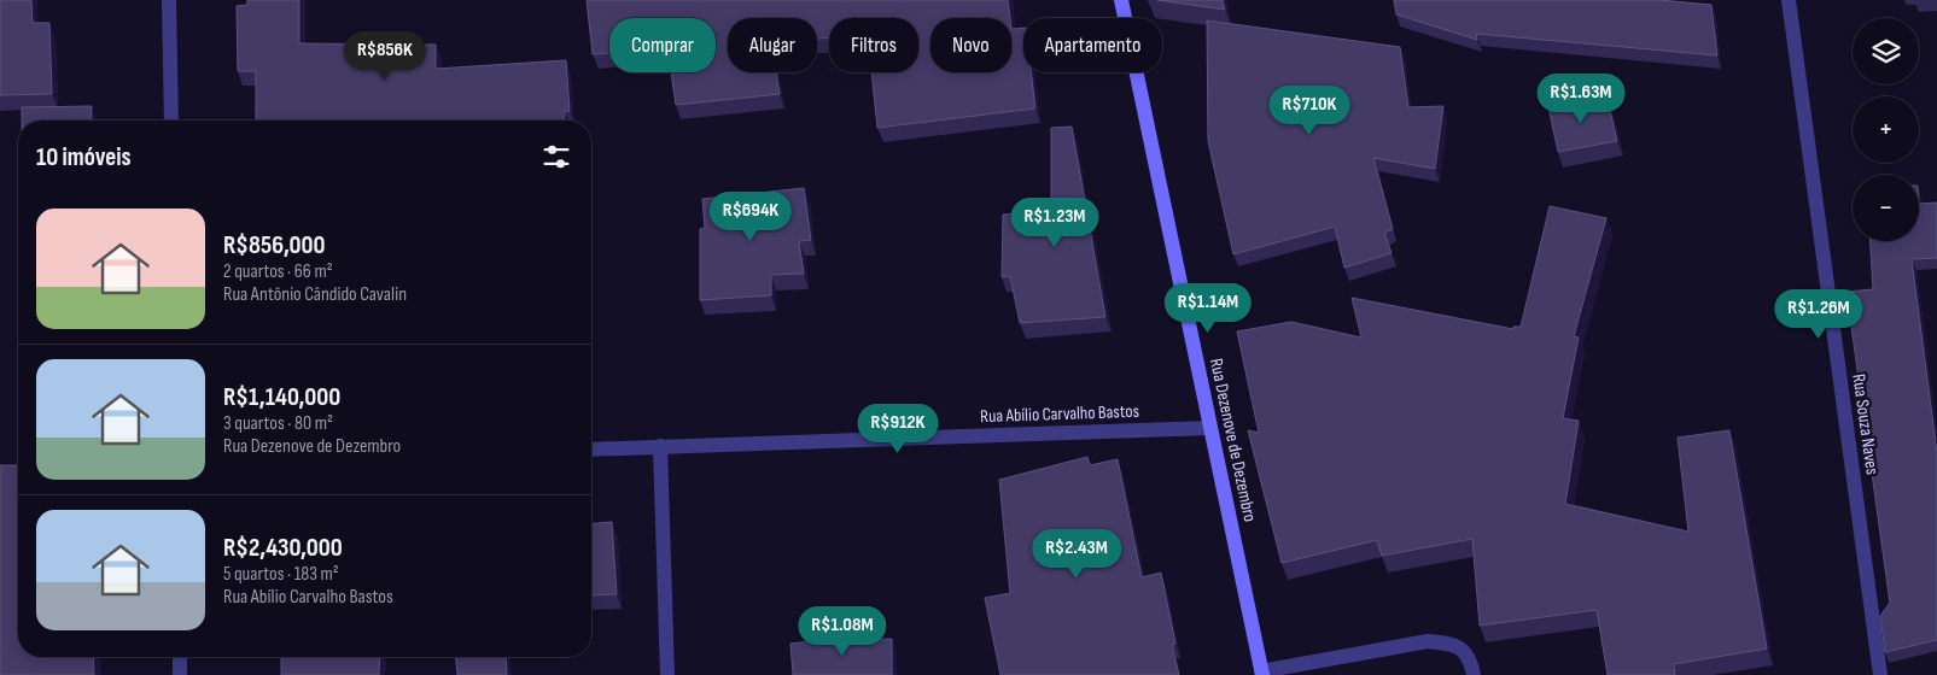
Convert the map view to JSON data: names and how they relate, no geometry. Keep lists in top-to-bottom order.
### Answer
{
  "streets": {
    "main road": ["Rua Dezenove de Dezembro"],
    "street": ["Rua Abílio Carvalho Bastos", "Rua Souza Naves"]
  },
  "crossings": [
    ["Rua Abílio Carvalho Bastos", "Rua Dezenove de Dezembro"]
  ],
  "page": {
    "map_buttons": ["+", "−"],
    "chip": [
      "Comprar",
      "Alugar",
      "Filtros",
      "Novo",
      "Apartamento"
    ],
    "price": [
      "R$856K",
      "R$1.63M",
      "R$710K",
      "R$694K",
      "R$1.23M",
      "R$1.14M",
      "R$1.26M",
      "R$912K",
      "R$2.43M",
      "R$1.08M"
    ],
    "heading": "10 imóveis",
    "list": [
      {
        "name": "R$856,000",
        "note": "2 quartos · 66 m² · Rua Antônio Cândido Cavalin"
      },
      {
        "name": "R$1,140,000",
        "note": "3 quartos · 80 m² · Rua Dezenove de Dezembro"
      },
      {
        "name": "R$2,430,000",
        "note": "5 quartos · 183 m² · Rua Abílio Carvalho Bastos"
      }
    ]
  }
}
